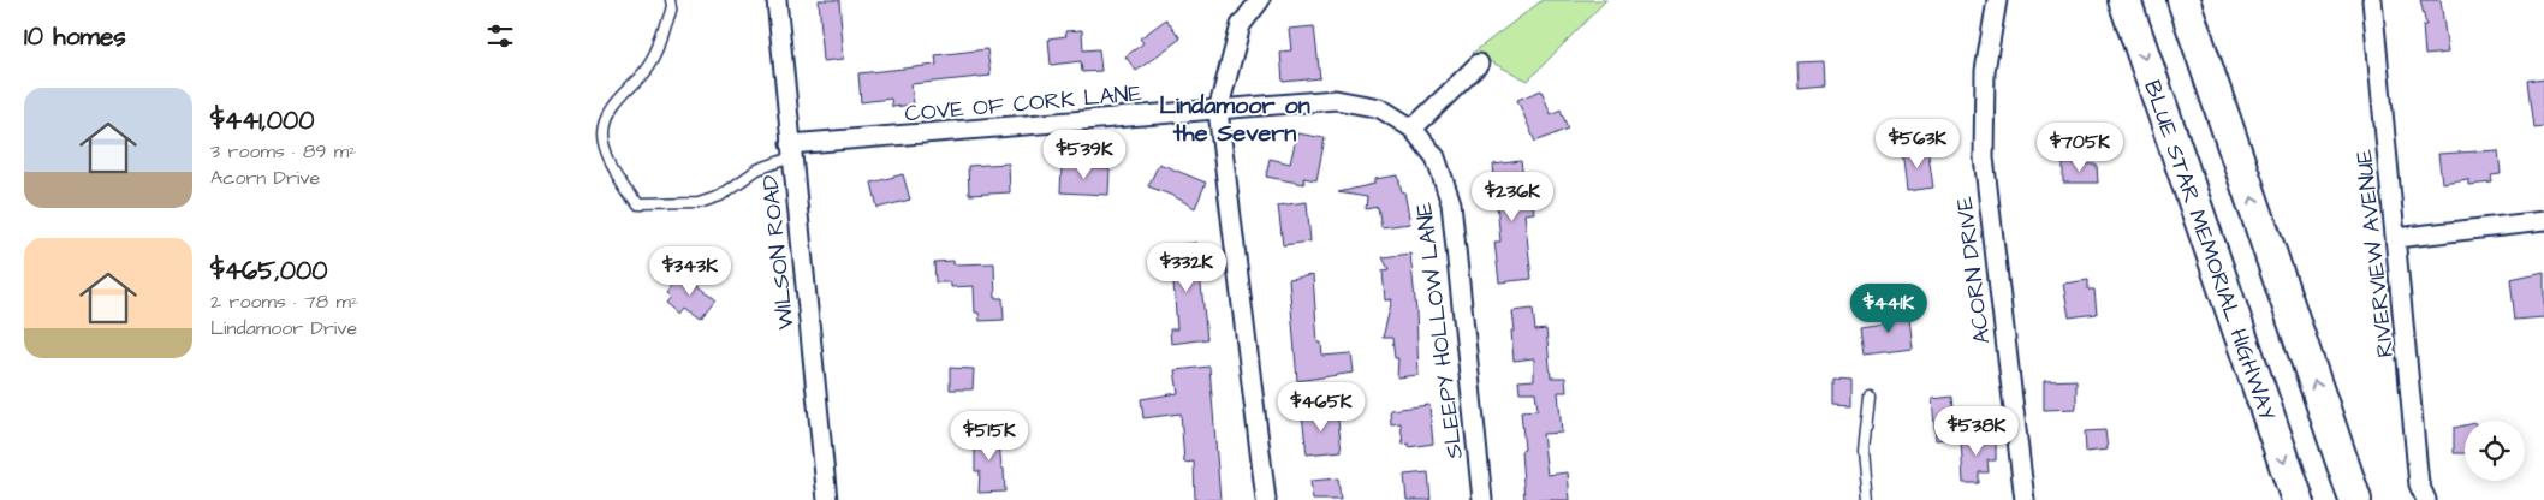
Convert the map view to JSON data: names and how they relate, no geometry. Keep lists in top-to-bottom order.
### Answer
{
  "streets": {
    "highway": ["BLUE STAR MEMORIAL HIGHWAY"],
    "street": [
      "COVE OF CORK LANE",
      "WILSON ROAD",
      "RIVERVIEW AVENUE",
      "ACORN DRIVE",
      "SLEEPY HOLLOW LANE"
    ]
  },
  "crossings": [
    ["COVE OF CORK LANE", "WILSON ROAD"],
    ["COVE OF CORK LANE", "SLEEPY HOLLOW LANE"]
  ],
  "districts": ["Lindamoor on the Severn"],
  "page": {
    "heading": "10 homes",
    "list": [
      {
        "name": "$441,000",
        "note": "3 rooms · 89 m² · Acorn Drive"
      },
      {
        "name": "$465,000",
        "note": "2 rooms · 78 m² · Lindamoor Drive"
      }
    ],
    "price": [
      "$563K",
      "$705K",
      "$539K",
      "$236K",
      "$332K",
      "$343K",
      "$441K",
      "$465K",
      "$538K",
      "$515K"
    ]
  }
}
